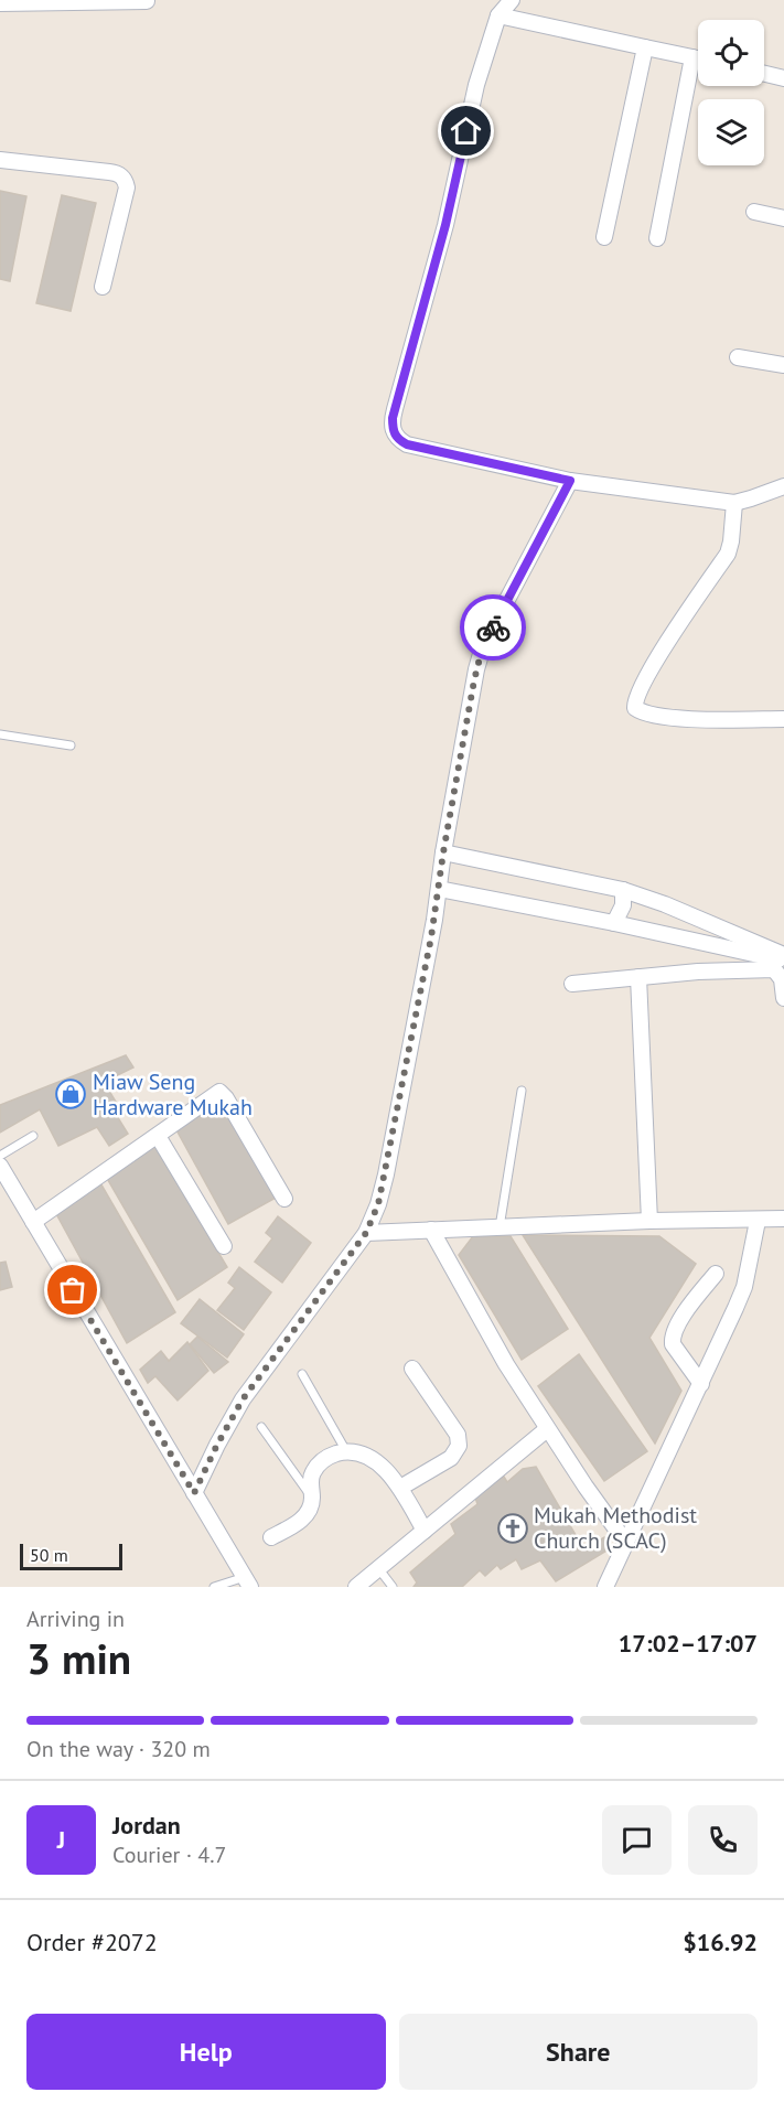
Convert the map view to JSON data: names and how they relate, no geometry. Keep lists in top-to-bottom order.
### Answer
{
  "places": {
    "shop": ["Miaw Seng Hardware Mukah"],
    "church": ["Mukah Methodist Church (SCAC)"]
  },
  "scale_bar": "50 m",
  "page": {
    "scale": "50 m",
    "heading": ["3 min", "Arriving in", "17:02–17:07"],
    "panel": [
      "Jordan",
      "Courier · 4.7",
      "Order #2072",
      "$16.92"
    ],
    "bar": "On the way · 320 m",
    "round": "J",
    "buttons": ["Help", "Share"]
  }
}
